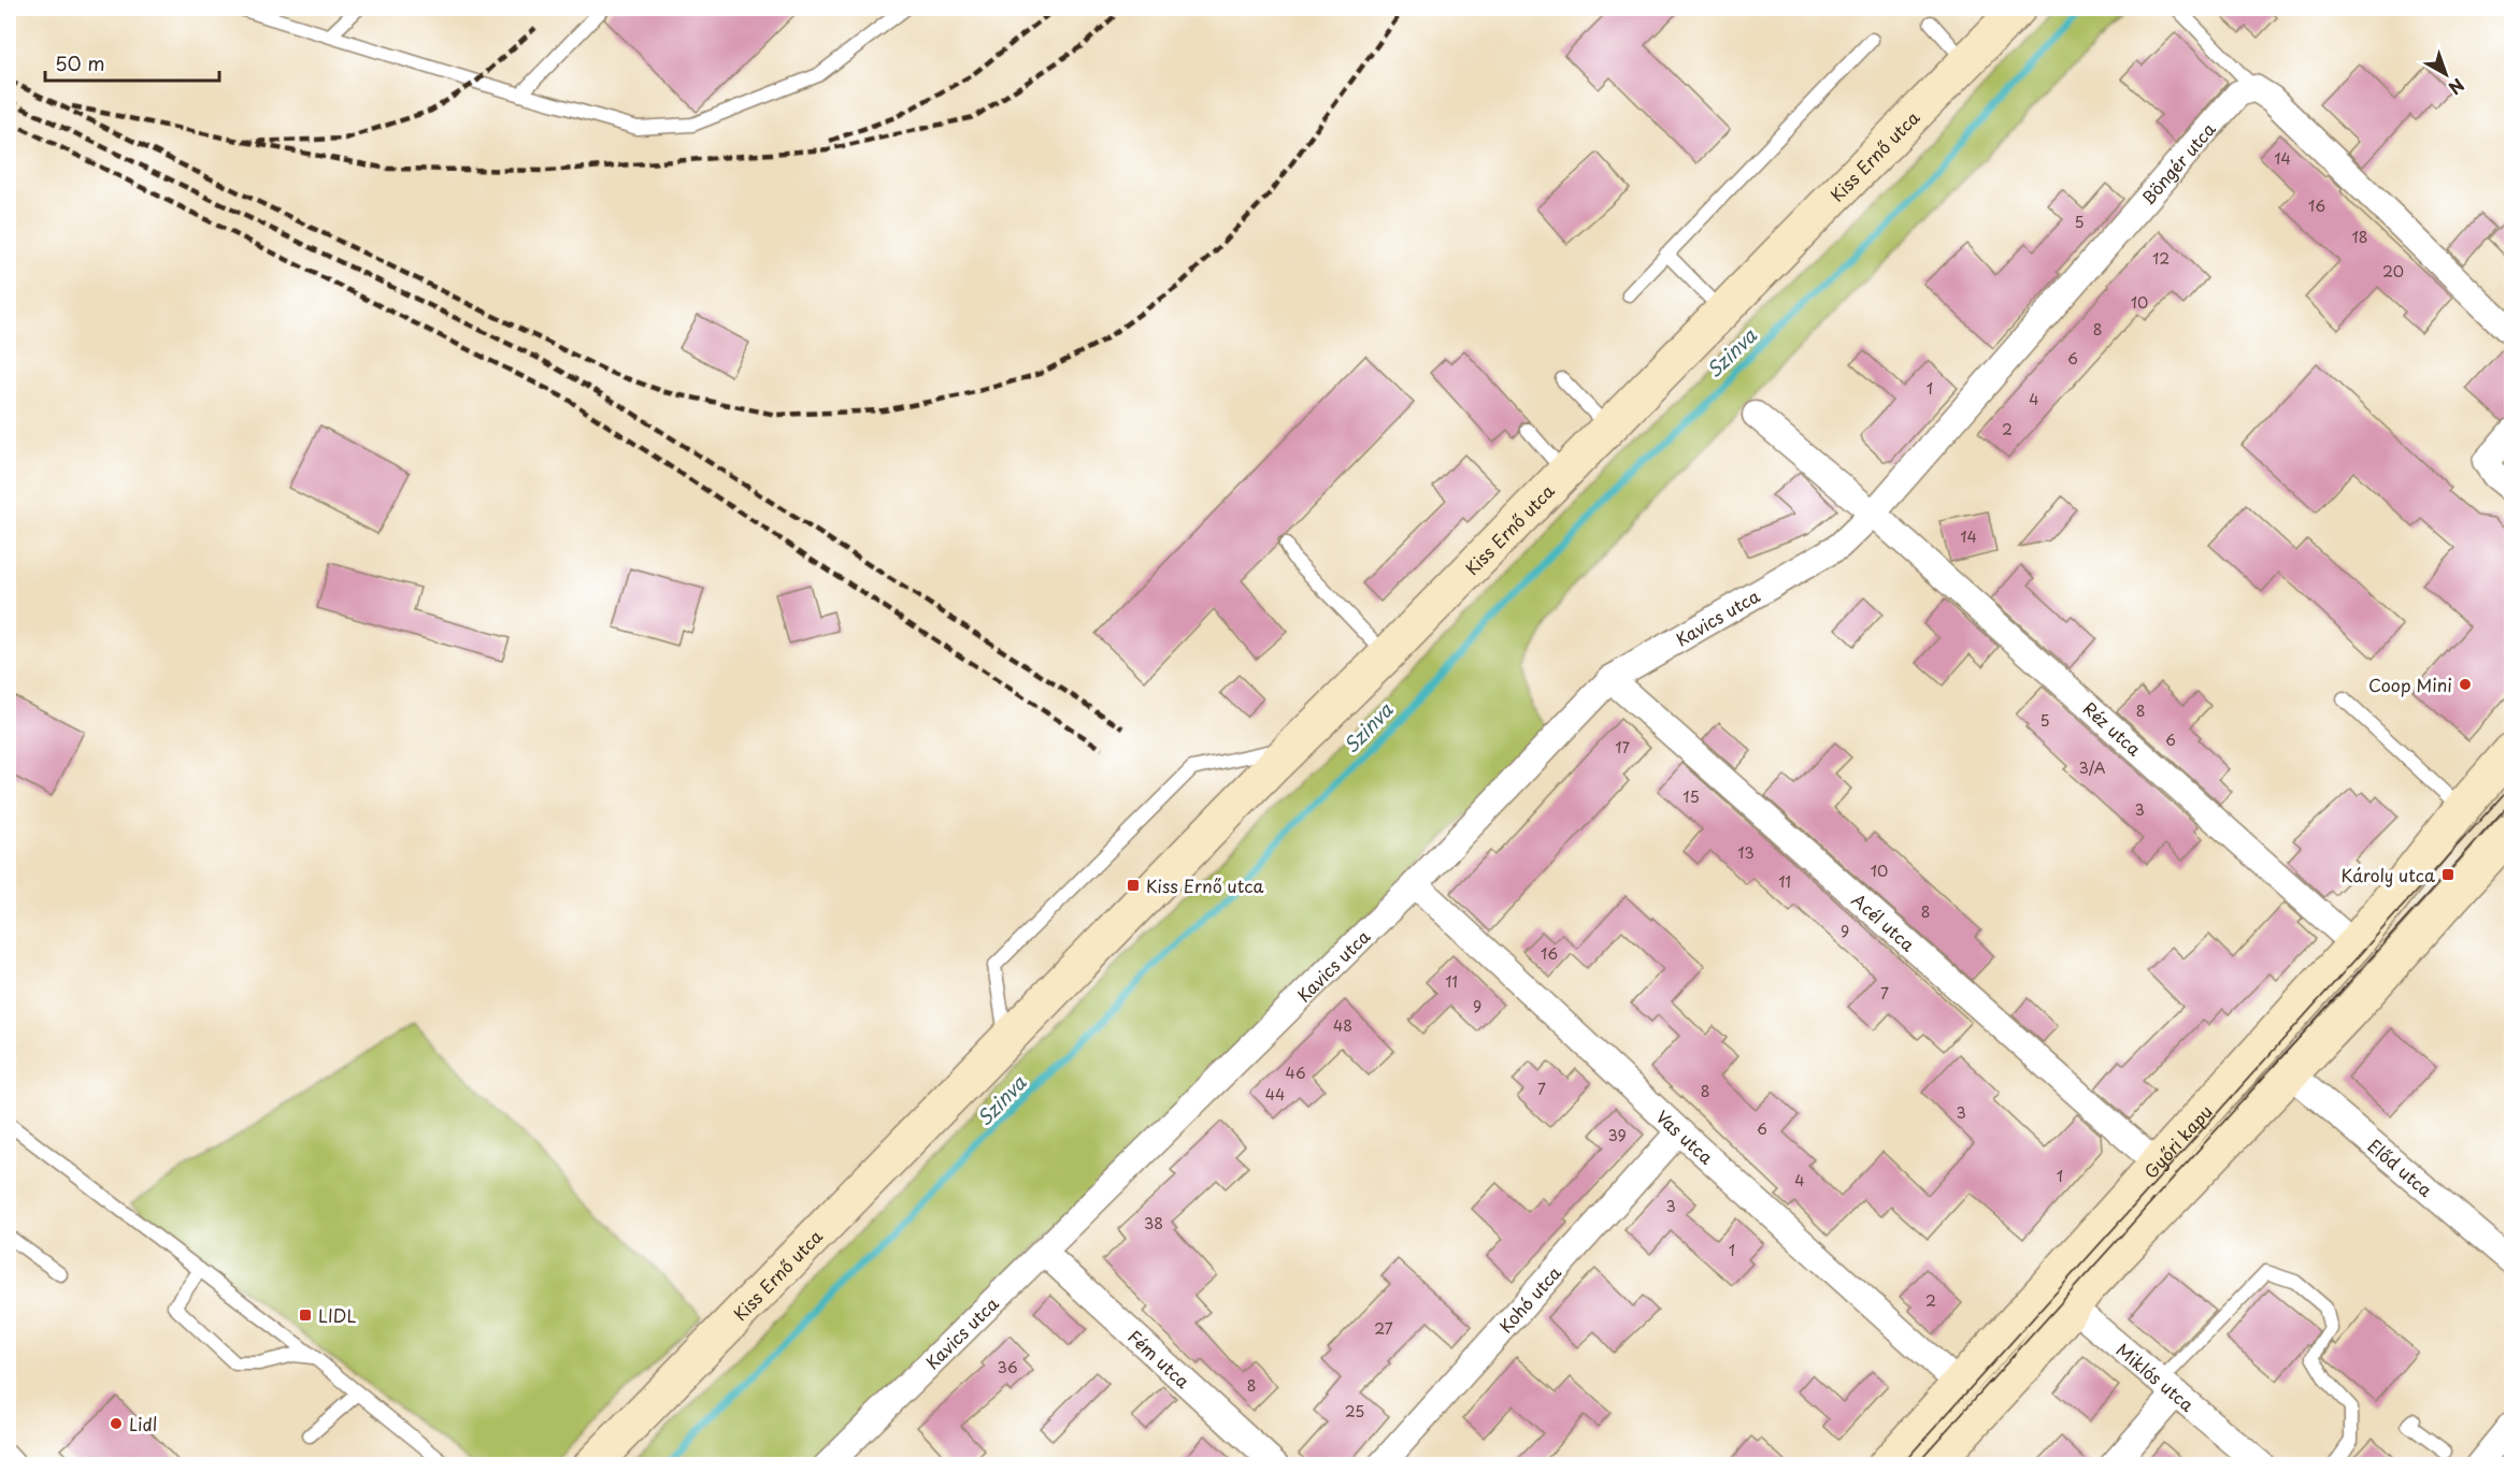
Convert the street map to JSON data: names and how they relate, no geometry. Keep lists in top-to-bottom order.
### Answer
{
  "streets": {
    "street": [
      "Kiss Ernő utca",
      "Böngér utca",
      "Kavics utca",
      "Réz utca",
      "Acél utca",
      "Vas utca",
      "Győri kapu",
      "Előd utca",
      "Kohó utca",
      "Fém utca",
      "Miklós utca"
    ]
  },
  "crossings": [
    ["Böngér utca", "Kavics utca"],
    ["Böngér utca", "Réz utca"],
    ["Kavics utca", "Réz utca"],
    ["Kavics utca", "Acél utca"],
    ["Kavics utca", "Vas utca"],
    ["Kavics utca", "Fém utca"],
    ["Réz utca", "Győri kapu"],
    ["Acél utca", "Győri kapu"],
    ["Vas utca", "Győri kapu"],
    ["Vas utca", "Kohó utca"],
    ["Győri kapu", "Előd utca"],
    ["Győri kapu", "Miklós utca"]
  ],
  "water": ["Szinva"],
  "places": {
    "other": ["Coop Mini", "Lidl"],
    "transit": ["Károly utca", "Kiss Ernő utca", "LIDL"]
  },
  "house_numbers": [
    "14",
    "16",
    "5",
    "18",
    "12",
    "20",
    "10",
    "8",
    "6",
    "1",
    "4",
    "2",
    "14",
    "8",
    "5",
    "6",
    "17",
    "3/A",
    "15",
    "3",
    "13",
    "10",
    "11",
    "8",
    "9",
    "16",
    "11",
    "7",
    "9",
    "48",
    "46",
    "7",
    "8",
    "44",
    "3",
    "6",
    "39",
    "1",
    "4",
    "3",
    "38",
    "1",
    "2",
    "27",
    "36",
    "8",
    "25"
  ],
  "scale_bar": "50 m",
  "north": "bottom right"
}
